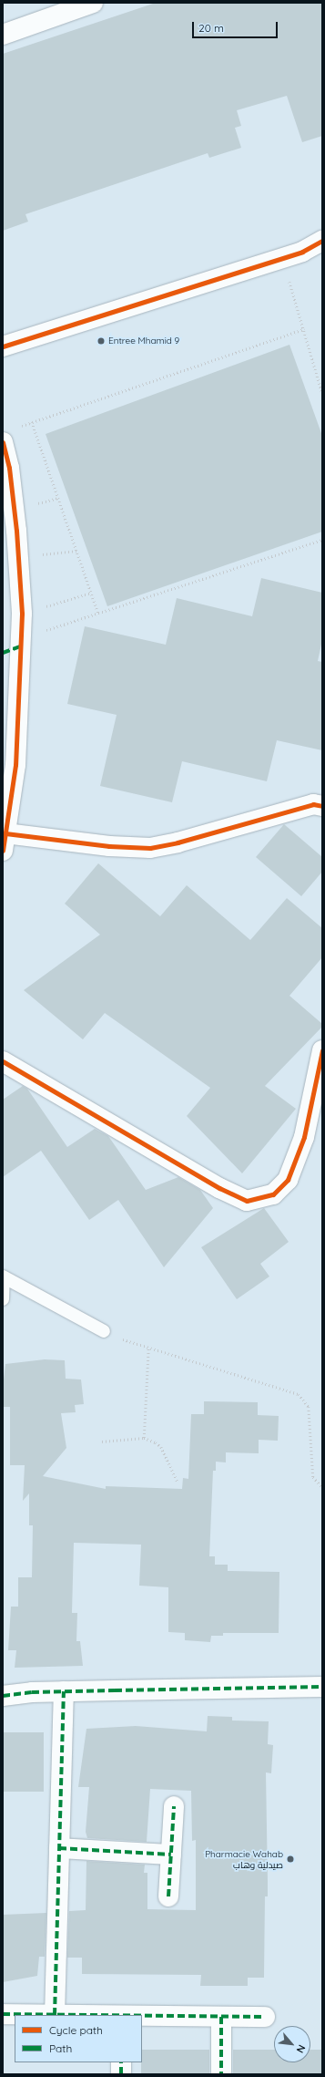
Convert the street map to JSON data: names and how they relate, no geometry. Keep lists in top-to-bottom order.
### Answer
{
  "places": ["Entree Mhamid 9", "Pharmacie Wahab صيدلية وهاب"],
  "legend": ["Cycle path", "Path"],
  "scale_bar": "20 m",
  "north": "bottom right"
}
